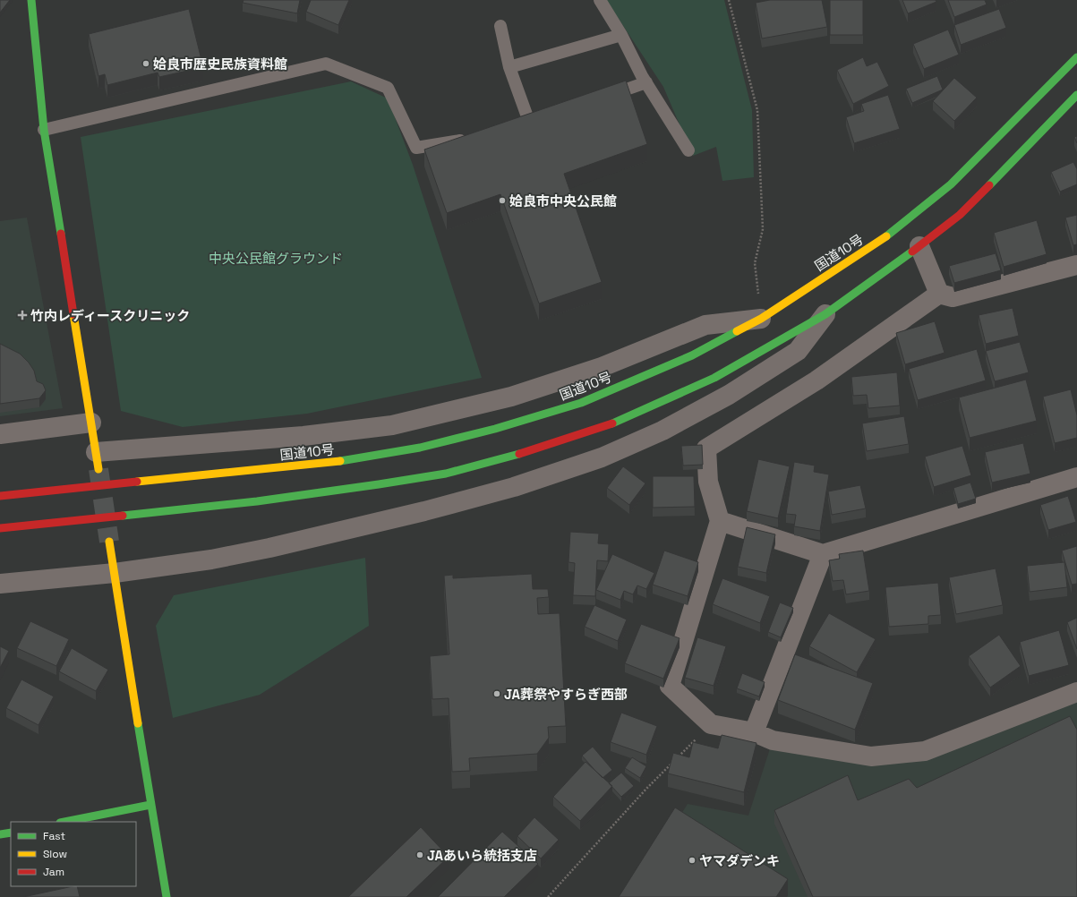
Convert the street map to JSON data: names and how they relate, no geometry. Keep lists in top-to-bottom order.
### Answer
{
  "streets": {
    "main road": ["国道10号"]
  },
  "parks": ["中央公民館グラウンド"],
  "places": {
    "other": [
      "姶良市歴史民族資料館",
      "姶良市中央公民館",
      "JA葬祭やすらぎ西部",
      "JAあいら統括支店",
      "ヤマダデンキ"
    ],
    "health": ["竹内レディースクリニック"]
  },
  "legend": ["Fast", "Slow", "Jam"]
}
